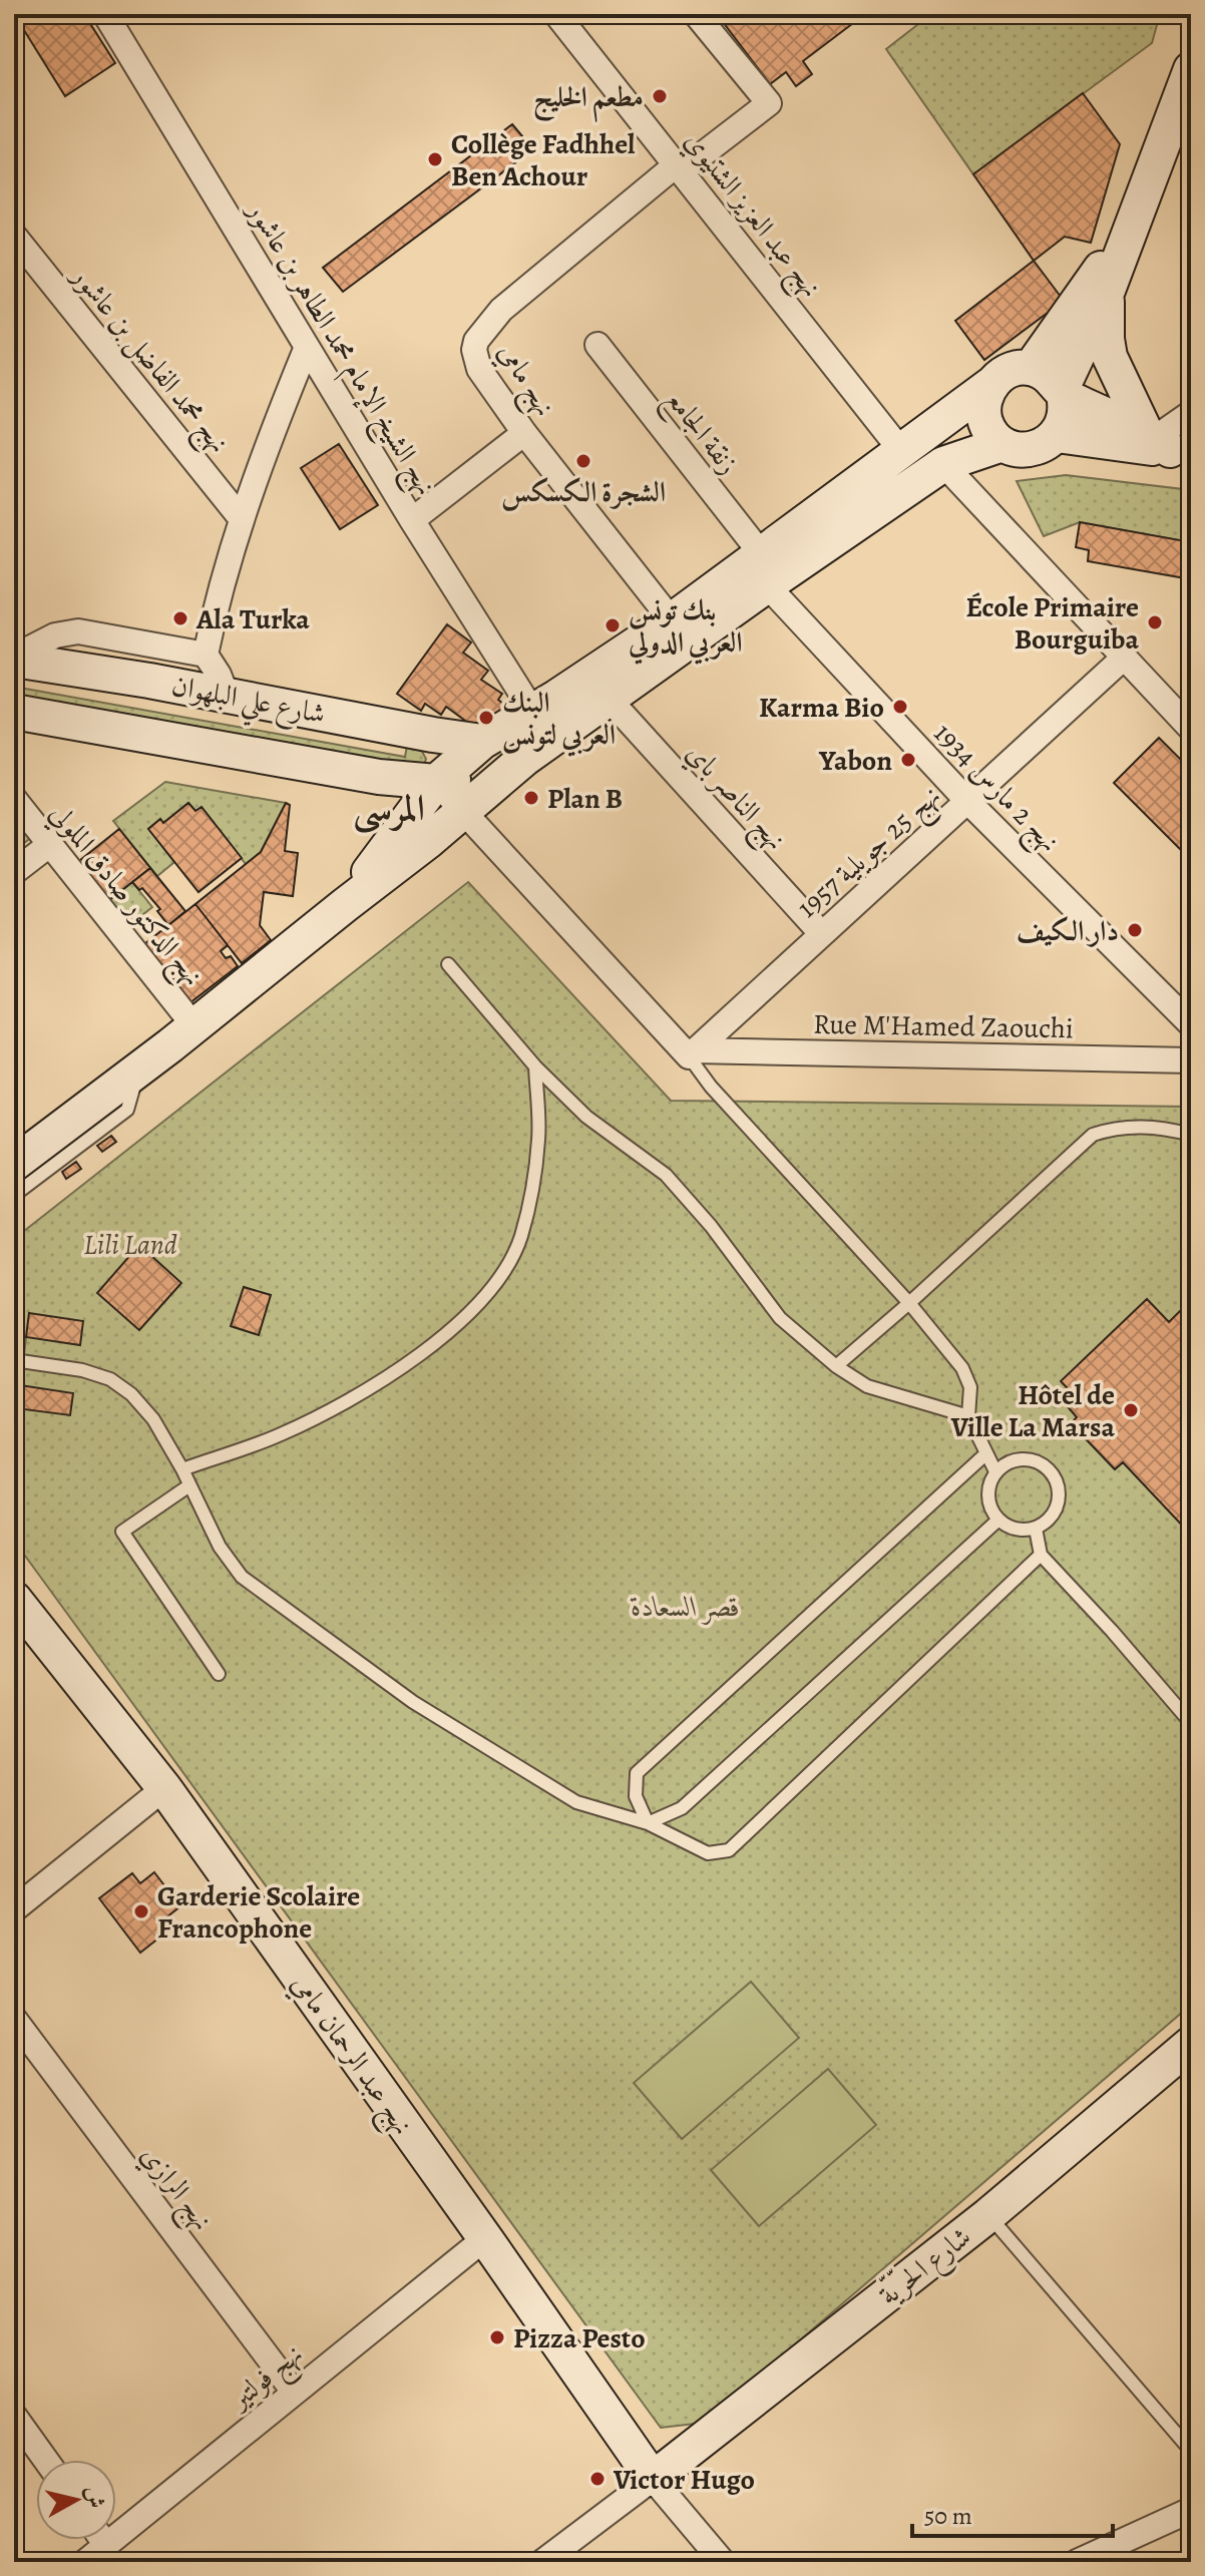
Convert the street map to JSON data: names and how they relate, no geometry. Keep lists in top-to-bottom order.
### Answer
{
  "streets": {
    "main road": ["شارع علي البلهوان", "نهج عبد الرحمان مامي", "شارع الحرّيّة"],
    "street": [
      "نهج عبد العزيز الشتيوي",
      "نهج الشيخ الإمام محمد الطاهر بن عاشور",
      "نهج محمد الفاضل بن عاشور",
      "نهج مامي",
      "زنقة الجامع",
      "نهج 2 مارس 1934",
      "نهج الناصر باي",
      "نهج 25 جويلية 1957",
      "نهج الدكتور صادق الملولي",
      "Rue M'Hamed Zaouchi",
      "نهج الرازي",
      "نهج فولتير"
    ]
  },
  "crossings": [
    ["نهج عبد العزيز الشتيوي", "نهج مامي"],
    ["زنقة الجامع", "نهج 2 مارس 1934"],
    ["نهج 2 مارس 1934", "نهج 25 جويلية 1957"],
    ["نهج الناصر باي", "نهج 25 جويلية 1957"],
    ["نهج 25 جويلية 1957", "Rue M'Hamed Zaouchi"],
    ["نهج عبد الرحمان مامي", "شارع الحرّيّة"],
    ["نهج عبد الرحمان مامي", "نهج فولتير"],
    ["نهج الرازي", "نهج فولتير"]
  ],
  "districts": ["المرسى"],
  "parks": ["Lili Land", "قصر السعادة"],
  "places": [
    "مطعم الخليج",
    "Collège Fadhhel Ben Achour",
    "الشجرة الكسكس",
    "Ala Turka",
    "École Primaire Bourguiba",
    "بنك تونس العربي الدولي",
    "Karma Bio",
    "البنك العربي لتونس",
    "Yabon",
    "Plan B",
    "دار الكيف",
    "Hôtel de Ville La Marsa",
    "Garderie Scolaire Francophone",
    "Pizza Pesto",
    "Victor Hugo"
  ],
  "scale_bar": "50 m",
  "north": "right"
}
